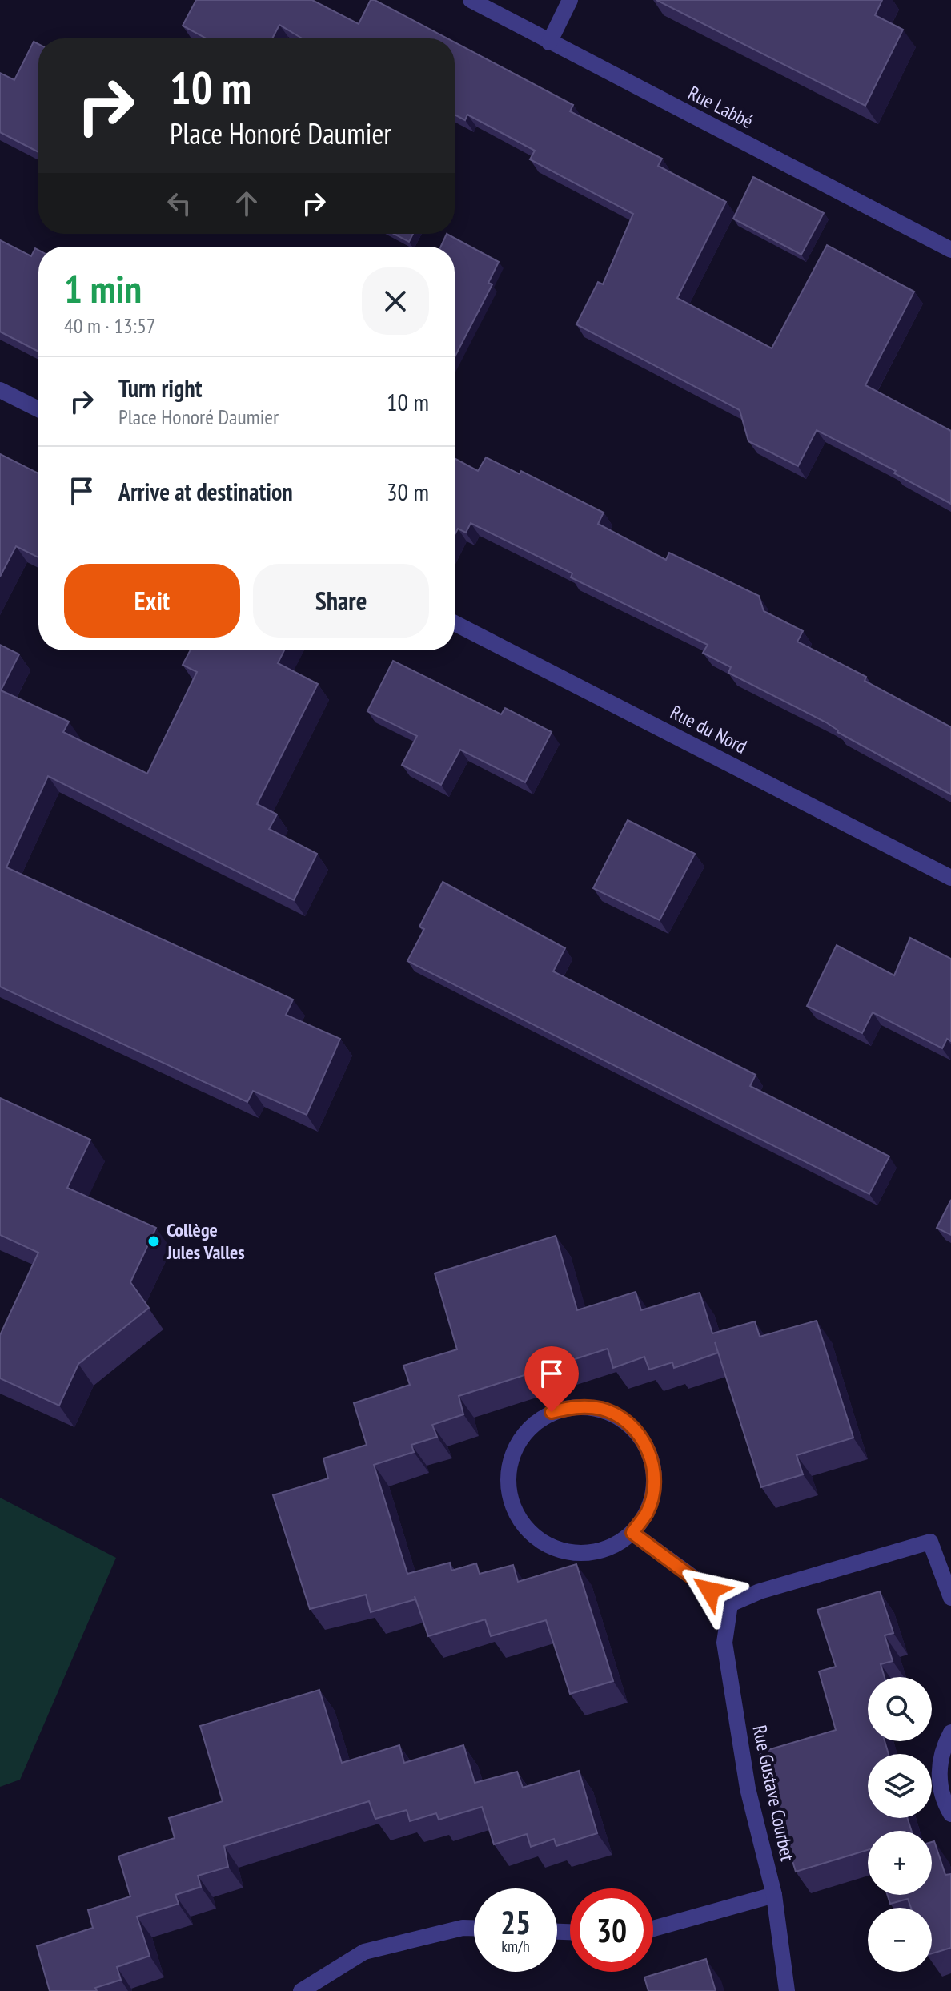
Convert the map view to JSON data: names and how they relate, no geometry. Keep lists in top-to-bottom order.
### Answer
{
  "streets": {
    "street": ["Rue Labbé", "Rue du Nord", "Rue Gustave Courbet"]
  },
  "places": ["Collège Jules Valles"],
  "page": {
    "turn": ["10 m", "Place Honoré Daumier"],
    "heading": ["1 min", "40 m · 13:57"],
    "list": [
      {
        "name": "Turn right",
        "note": "Place Honoré Daumier",
        "value": "10 m"
      },
      {
        "name": "Arrive at destination",
        "value": "30 m"
      }
    ],
    "buttons": ["Exit", "Share"],
    "map_buttons": ["+", "−"],
    "speed": "25 km/h",
    "limit": "30"
  }
}
